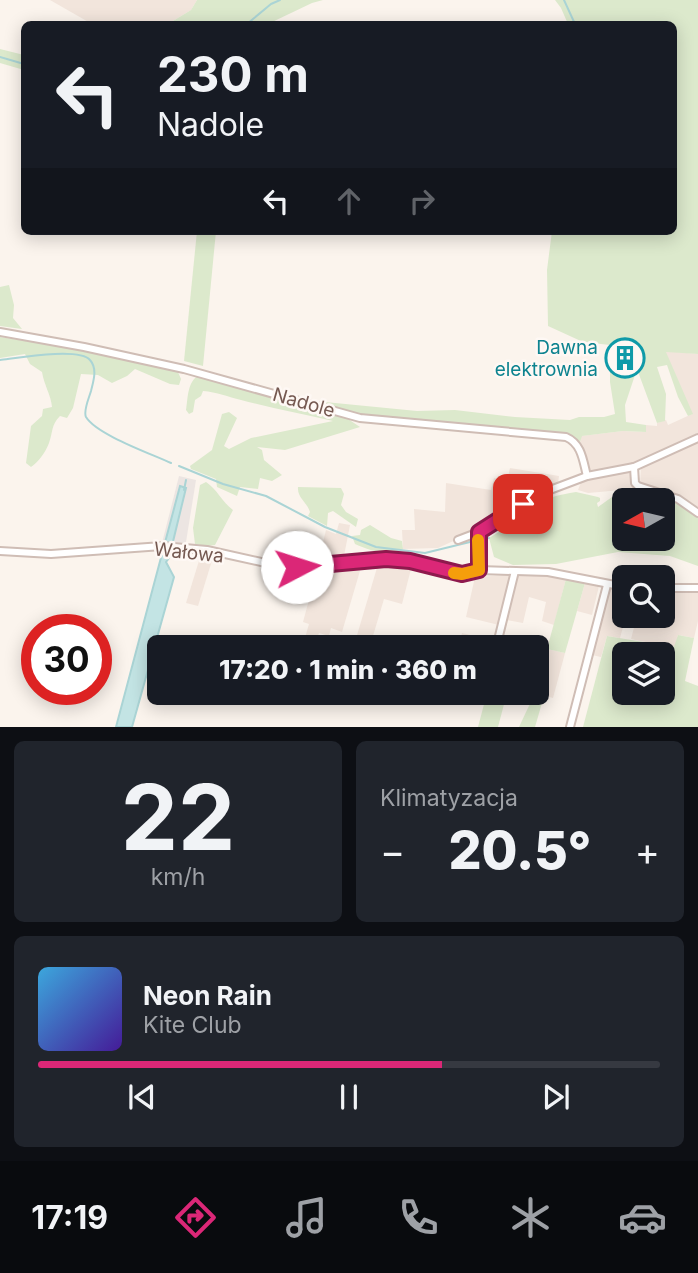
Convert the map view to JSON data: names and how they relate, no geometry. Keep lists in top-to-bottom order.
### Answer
{
  "streets": {
    "street": ["Nadole", "Wałowa"]
  },
  "places": {
    "building": ["Dawna elektrownia"]
  },
  "north": "left",
  "page": {
    "turn": ["230 m", "Nadole"],
    "limit": "30",
    "trip": "17:20 · 1 min · 360 m",
    "tile": [
      ["22", "km/h"],
      "Klimatyzacja"
    ],
    "heat": ["−", "20.5°", "+"],
    "song": ["Neon Rain", "Kite Club"],
    "tabs": "17:19"
  }
}
